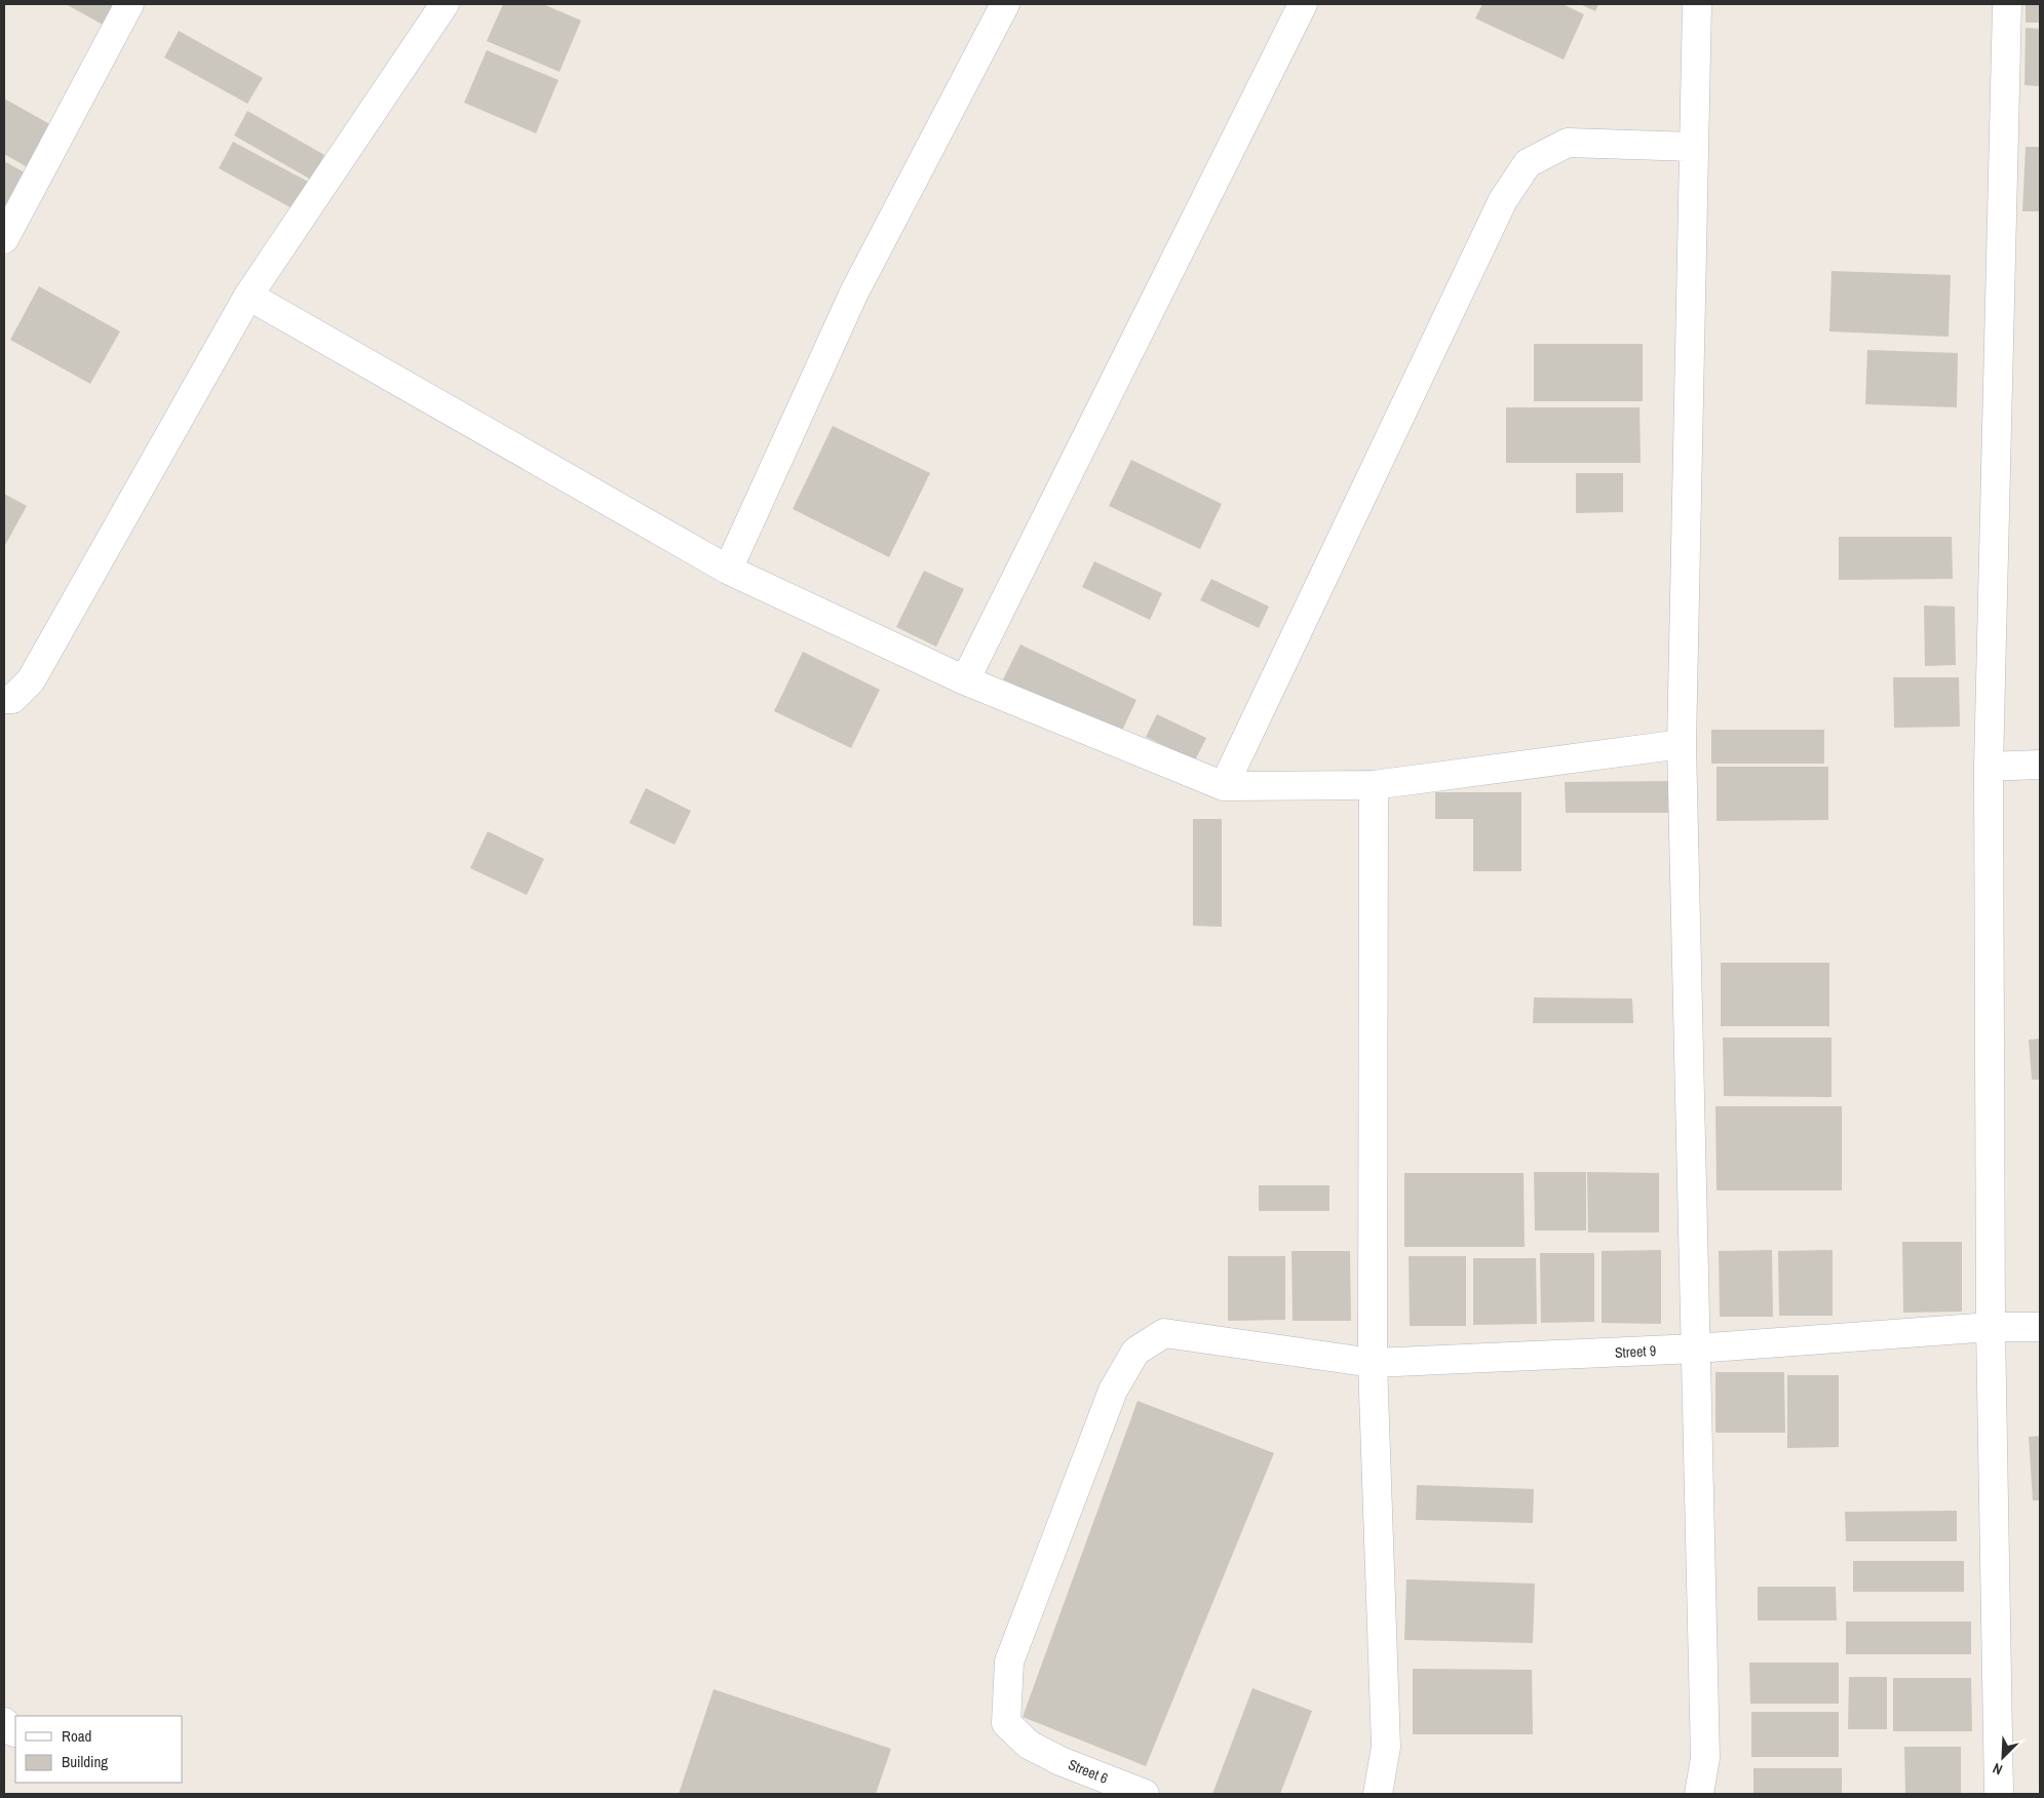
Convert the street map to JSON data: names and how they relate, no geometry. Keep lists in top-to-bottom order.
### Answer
{
  "streets": {
    "street": ["Street 9", "Street 6"]
  },
  "crossings": [
    ["Street 9", "Street 6"]
  ],
  "legend": ["Road", "Building"],
  "north": "bottom left"
}
